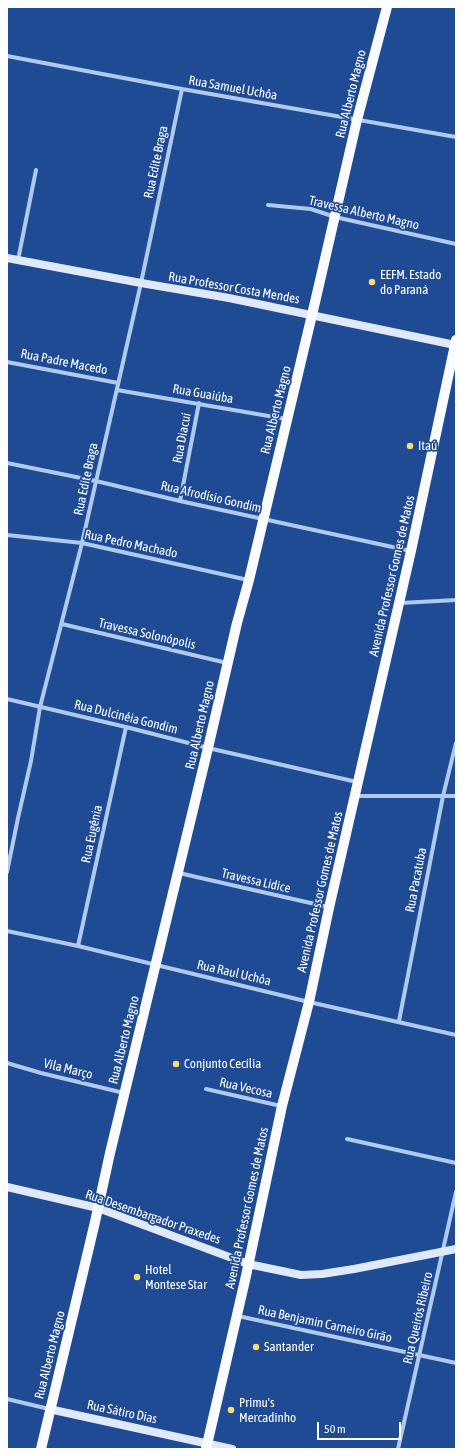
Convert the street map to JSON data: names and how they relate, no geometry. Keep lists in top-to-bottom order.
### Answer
{
  "streets": {
    "main road": ["Rua Alberto Magno", "Avenida Professor Gomes de Matos"],
    "street": [
      "Rua Samuel Uchôa",
      "Rua Edite Braga",
      "Travessa Alberto Magno",
      "Rua Professor Costa Mendes",
      "Rua Padre Macedo",
      "Rua Guaiúba",
      "Rua Diacuí",
      "Rua Afrodísio Gondim",
      "Rua Pedro Machado",
      "Travessa Solonópolis",
      "Rua Dulcinéia Gondim",
      "Rua Eugênia",
      "Rua Pacatuba",
      "Travessa Lidice",
      "Rua Raul Uchôa",
      "Vila Março",
      "Rua Vecosa",
      "Rua Desembargador Praxedes",
      "Rua Queirós Ribeiro",
      "Rua Benjamin Carneiro Girão",
      "Rua Sátiro Dias"
    ]
  },
  "crossings": [
    ["Rua Samuel Uchôa", "Rua Alberto Magno"],
    ["Rua Samuel Uchôa", "Rua Edite Braga"],
    ["Rua Alberto Magno", "Travessa Alberto Magno"],
    ["Rua Alberto Magno", "Rua Professor Costa Mendes"],
    ["Rua Alberto Magno", "Rua Guaiúba"],
    ["Rua Alberto Magno", "Rua Afrodísio Gondim"],
    ["Rua Alberto Magno", "Rua Pedro Machado"],
    ["Rua Alberto Magno", "Travessa Solonópolis"],
    ["Rua Alberto Magno", "Rua Dulcinéia Gondim"],
    ["Rua Alberto Magno", "Travessa Lidice"],
    ["Rua Alberto Magno", "Rua Raul Uchôa"],
    ["Rua Alberto Magno", "Vila Março"],
    ["Rua Alberto Magno", "Rua Desembargador Praxedes"],
    ["Rua Alberto Magno", "Rua Sátiro Dias"],
    ["Rua Edite Braga", "Rua Professor Costa Mendes"],
    ["Rua Edite Braga", "Rua Padre Macedo"],
    ["Rua Edite Braga", "Rua Guaiúba"],
    ["Rua Edite Braga", "Rua Afrodísio Gondim"],
    ["Rua Edite Braga", "Rua Pedro Machado"],
    ["Rua Edite Braga", "Travessa Solonópolis"],
    ["Rua Edite Braga", "Rua Dulcinéia Gondim"],
    ["Rua Professor Costa Mendes", "Avenida Professor Gomes de Matos"],
    ["Rua Guaiúba", "Rua Diacuí"],
    ["Rua Diacuí", "Rua Afrodísio Gondim"],
    ["Rua Afrodísio Gondim", "Avenida Professor Gomes de Matos"],
    ["Avenida Professor Gomes de Matos", "Rua Dulcinéia Gondim"],
    ["Avenida Professor Gomes de Matos", "Travessa Lidice"],
    ["Avenida Professor Gomes de Matos", "Rua Raul Uchôa"],
    ["Avenida Professor Gomes de Matos", "Rua Vecosa"],
    ["Avenida Professor Gomes de Matos", "Rua Desembargador Praxedes"],
    ["Avenida Professor Gomes de Matos", "Rua Benjamin Carneiro Girão"],
    ["Avenida Professor Gomes de Matos", "Rua Sátiro Dias"],
    ["Rua Dulcinéia Gondim", "Rua Eugênia"],
    ["Rua Eugênia", "Rua Raul Uchôa"],
    ["Rua Pacatuba", "Rua Raul Uchôa"],
    ["Rua Desembargador Praxedes", "Rua Queirós Ribeiro"],
    ["Rua Queirós Ribeiro", "Rua Benjamin Carneiro Girão"]
  ],
  "places": [
    "EEFM. Estado do Paraná",
    "Itaú",
    "Conjunto Cecília",
    "Hotel Montese Star",
    "Santander",
    "Primu's Mercadinho"
  ],
  "scale_bar": "50 m"
}
